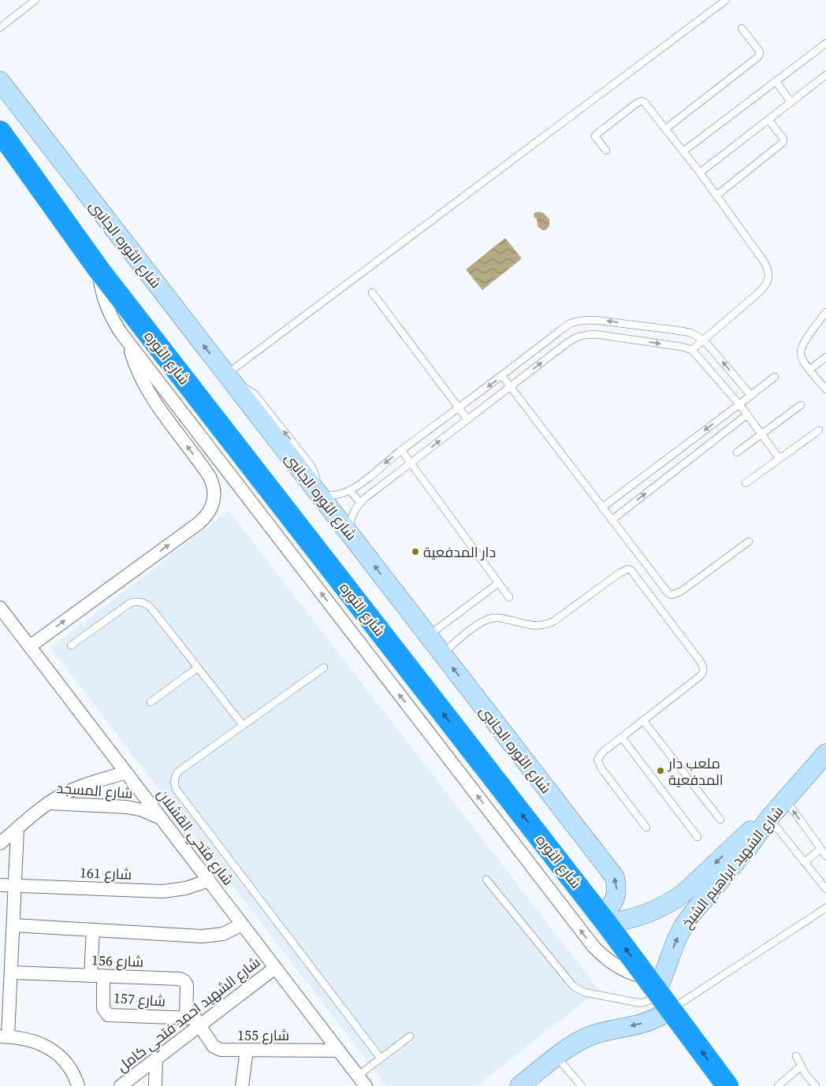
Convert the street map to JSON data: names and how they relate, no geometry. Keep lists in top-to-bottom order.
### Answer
{
  "streets": {
    "highway": ["شارع الثوره"],
    "street": [
      "شارع الثوره الجانبى",
      "شارع المسجد",
      "شارع فتحي القشلان",
      "شارع الشهيد ابراهيم الشيخ",
      "شارع 161",
      "شارع 156",
      "شارع 157",
      "شارع الشهيد احمد فتحي كامل",
      "شارع 155"
    ]
  },
  "crossings": [
    ["شارع الثوره الجانبى", "شارع الثوره"],
    ["شارع الثوره", "شارع الشهيد ابراهيم الشيخ"],
    ["شارع المسجد", "شارع فتحي القشلان"],
    ["شارع فتحي القشلان", "شارع 161"],
    ["شارع فتحي القشلان", "شارع الشهيد احمد فتحي كامل"],
    ["شارع فتحي القشلان", "شارع 155"],
    ["شارع 156", "شارع 157"],
    ["شارع 157", "شارع الشهيد احمد فتحي كامل"],
    ["شارع 157", "شارع 155"],
    ["شارع الشهيد احمد فتحي كامل", "شارع 155"]
  ],
  "one_way": ["شارع الثوره", "شارع الشهيد ابراهيم الشيخ"],
  "places": ["دار المدفعية", "ملعب دار المدفعية"]
}
